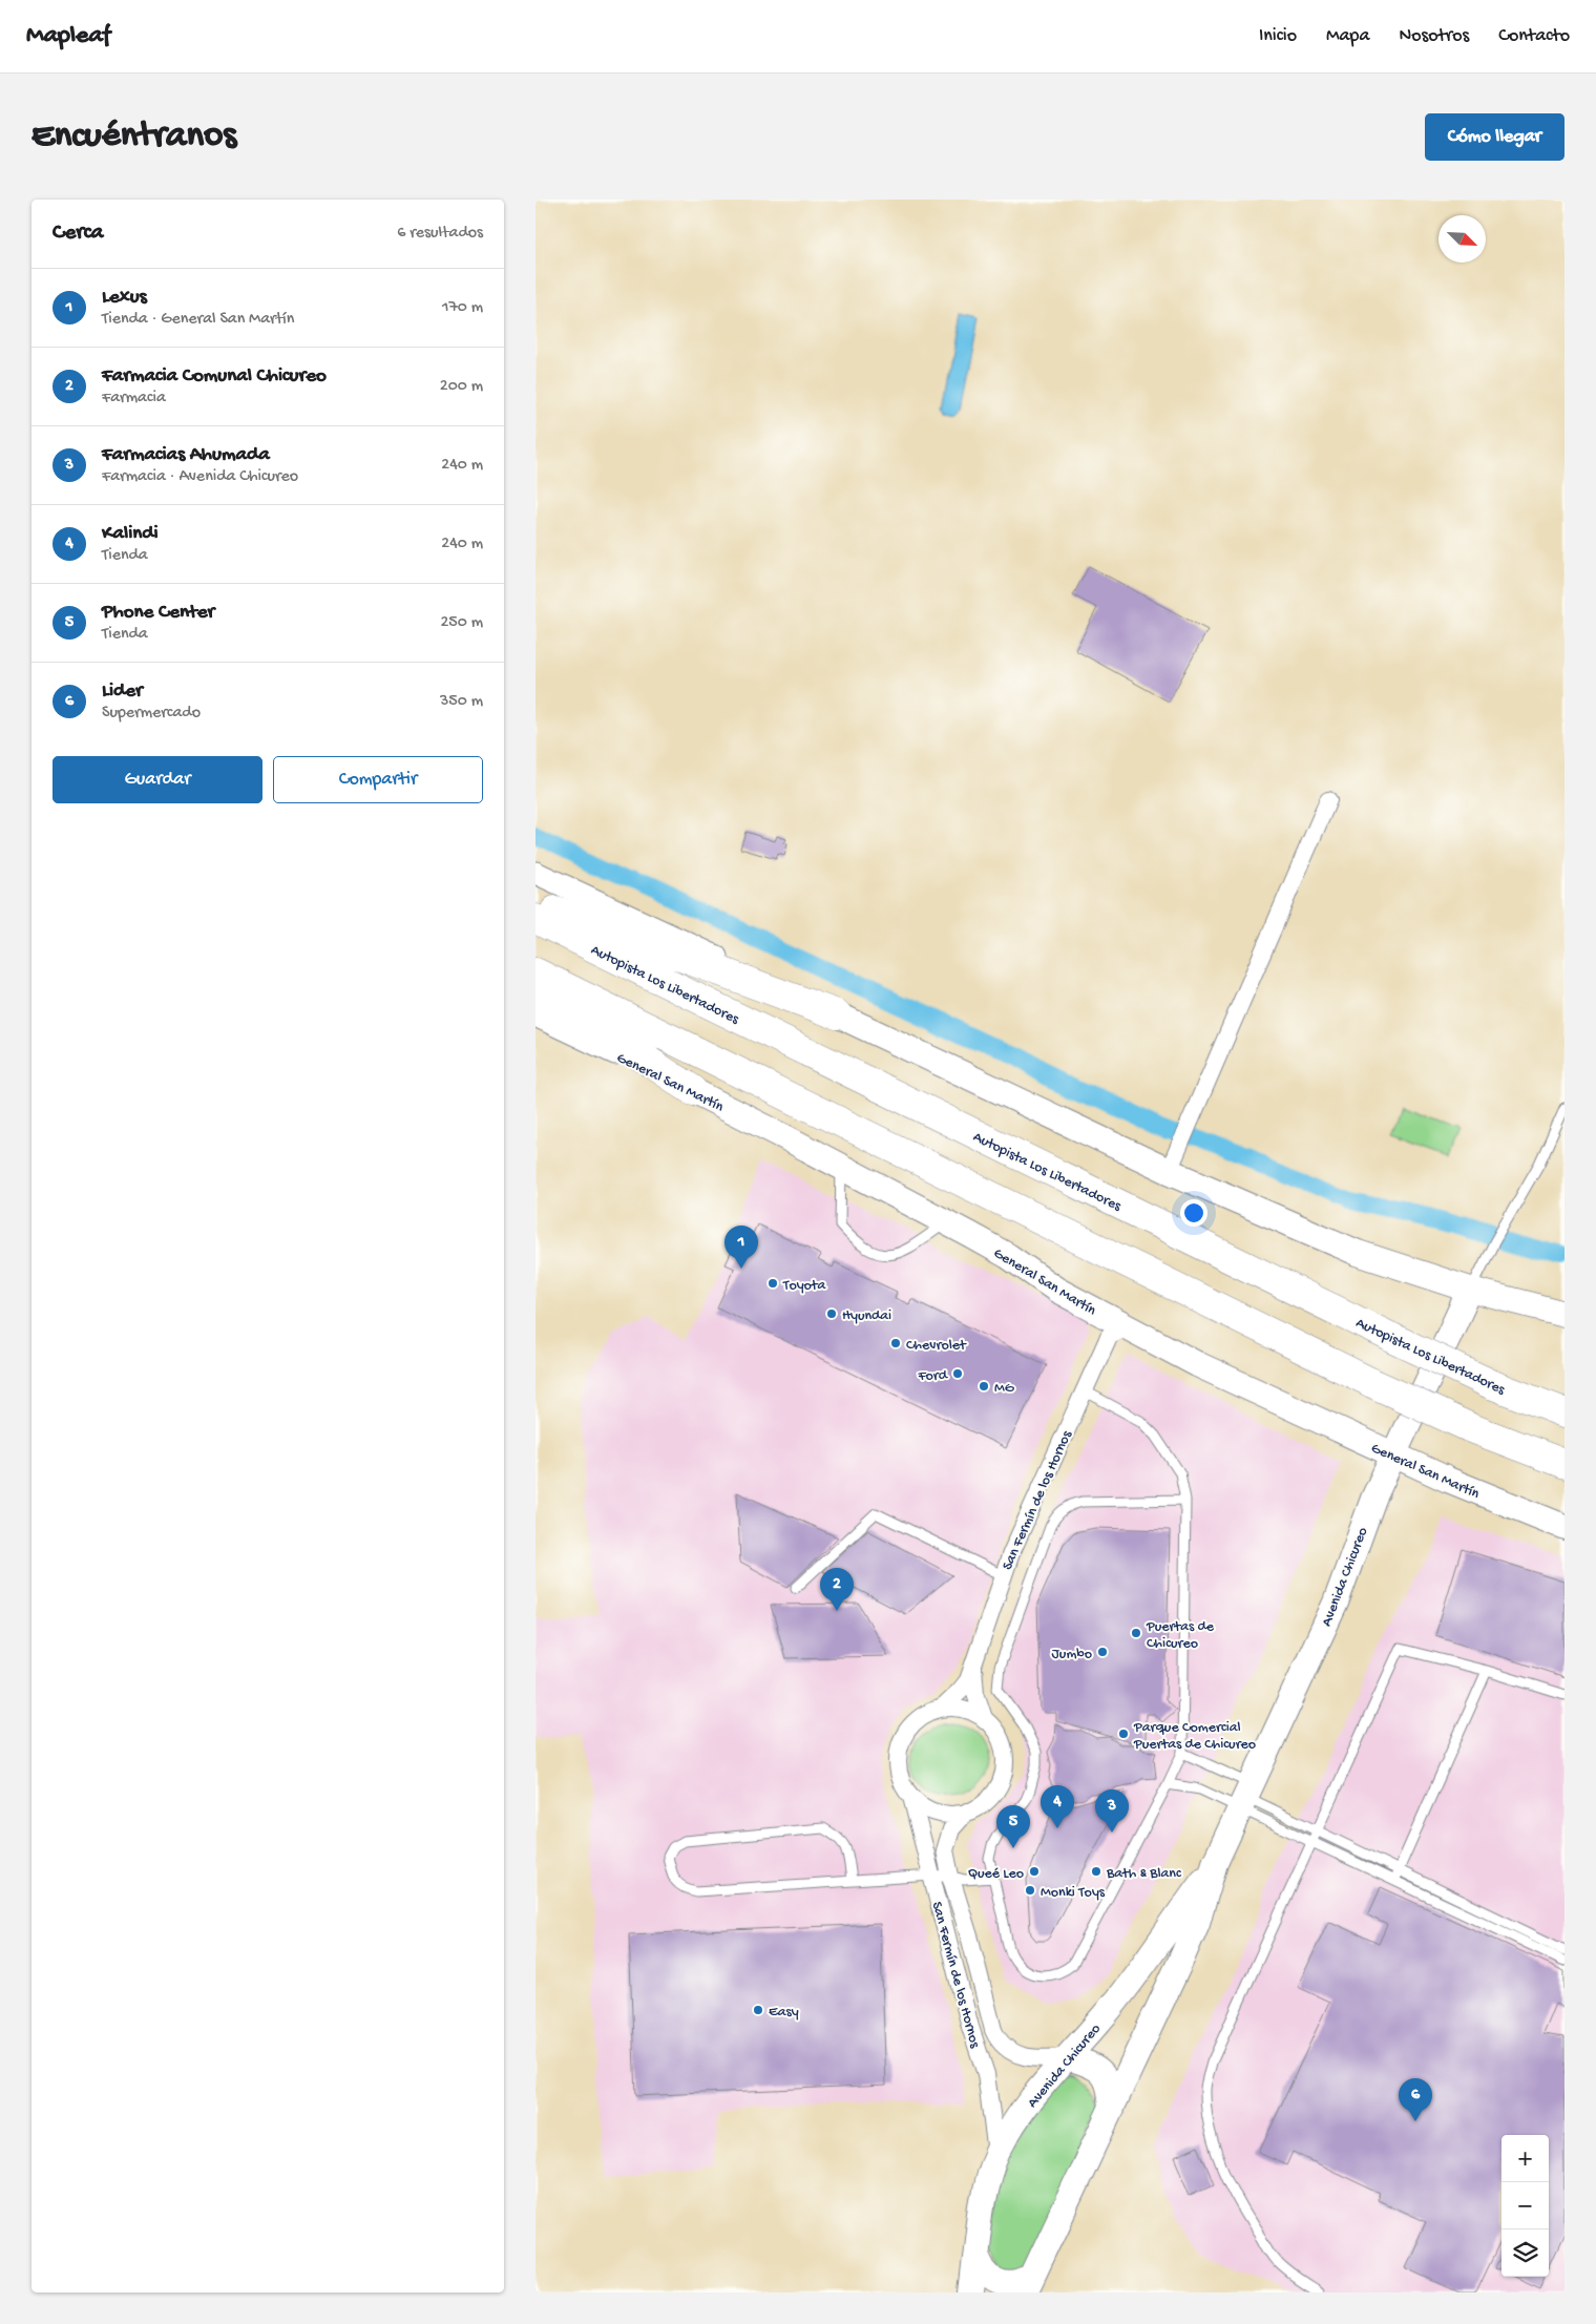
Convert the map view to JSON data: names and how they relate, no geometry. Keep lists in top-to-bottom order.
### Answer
{
  "streets": {
    "highway": ["Autopista Los Libertadores"],
    "main road": ["General San Martín", "Avenida Chicureo"],
    "street": ["San Fermín de los Hornos"]
  },
  "crossings": [
    ["General San Martín", "San Fermín de los Hornos"],
    ["General San Martín", "Avenida Chicureo"],
    ["San Fermín de los Hornos", "Avenida Chicureo"]
  ],
  "places": [
    "Toyota",
    "Hyundai",
    "Chevrolet",
    "Ford",
    "MG",
    "Puertas de Chicureo",
    "Jumbo",
    "Parque Comercial Puertas de Chicureo",
    "Queé Leo",
    "Bath & Blanc",
    "Monki Toys",
    "Easy"
  ],
  "north": "bottom right",
  "page": {
    "header": "Mapleaf",
    "nav": [
      "Inicio",
      "Mapa",
      "Nosotros",
      "Contacto"
    ],
    "buttons": [
      "Cómo llegar",
      ["Guardar", "Compartir"]
    ],
    "title": "Encuéntranos",
    "heading": ["Cerca", "6 resultados"],
    "list": [
      {
        "mark": "1",
        "name": "Lexus",
        "note": "Tienda · General San Martín",
        "value": "170 m"
      },
      {
        "mark": "2",
        "name": "Farmacia Comunal Chicureo",
        "note": "Farmacia",
        "value": "200 m"
      },
      {
        "mark": "3",
        "name": "Farmacias Ahumada",
        "note": "Farmacia · Avenida Chicureo",
        "value": "240 m"
      },
      {
        "mark": "4",
        "name": "Kalindi",
        "note": "Tienda",
        "value": "240 m"
      },
      {
        "mark": "5",
        "name": "Phone Center",
        "note": "Tienda",
        "value": "250 m"
      },
      {
        "mark": "6",
        "name": "Lider",
        "note": "Supermercado",
        "value": "350 m"
      }
    ],
    "pins": [
      "1",
      "2",
      "4",
      "3",
      "5",
      "6"
    ],
    "map_buttons": ["+", "−"]
  }
}
